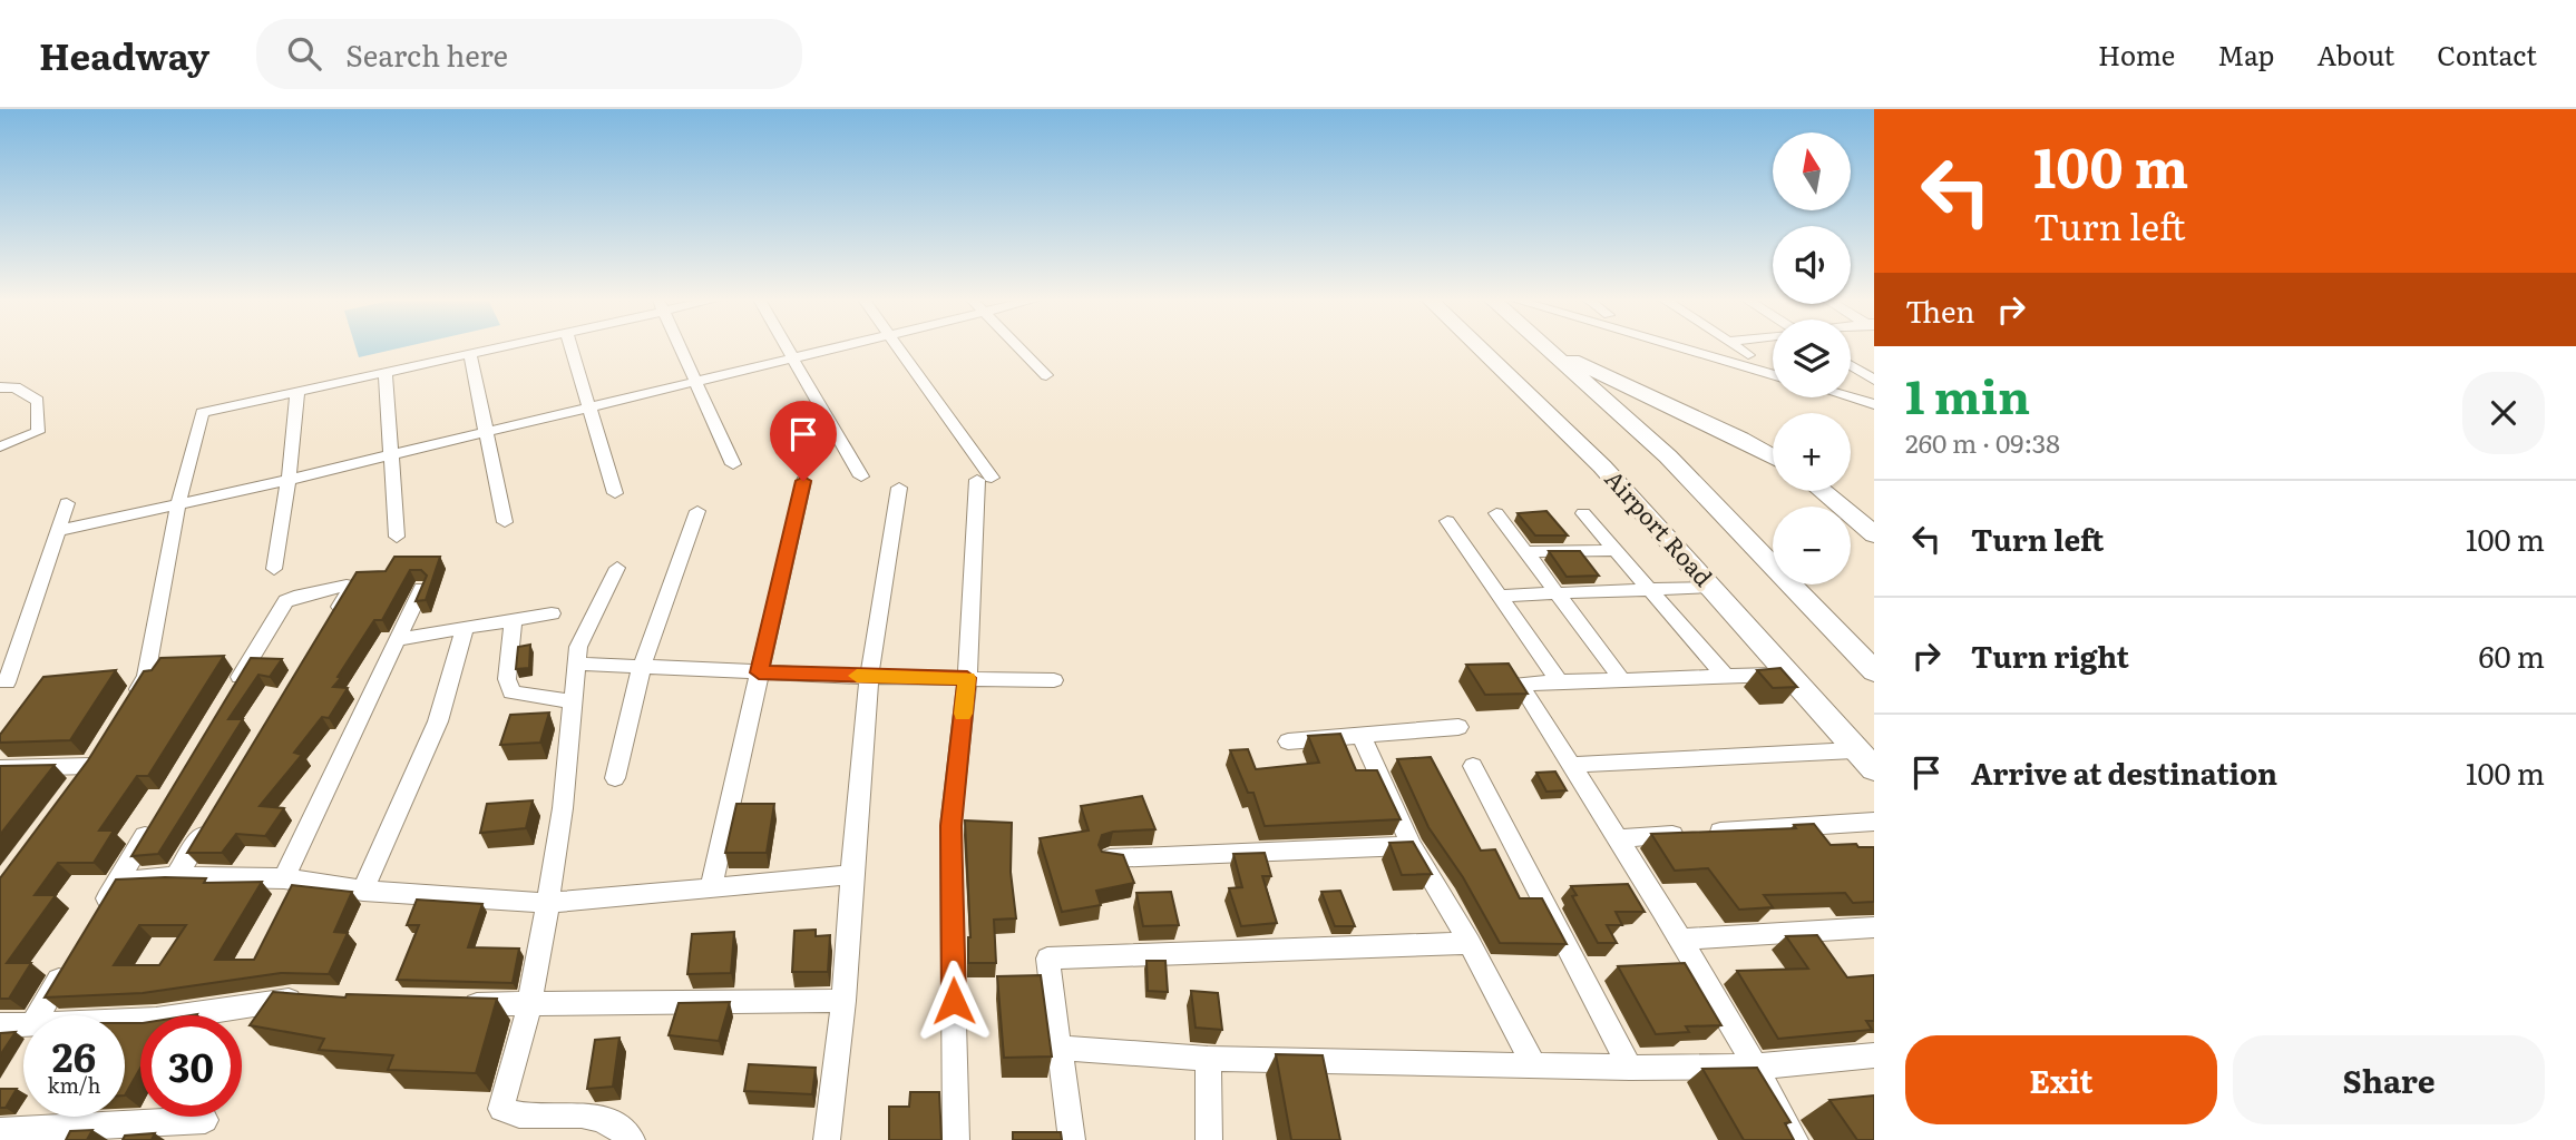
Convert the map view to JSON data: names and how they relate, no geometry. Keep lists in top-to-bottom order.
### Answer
{
  "streets": {
    "main road": ["Airport Road"]
  },
  "north": "top",
  "page": {
    "header": "Headway",
    "search": "Search here",
    "nav": [
      "Home",
      "Map",
      "About",
      "Contact"
    ],
    "turn": ["100 m", "Turn left"],
    "map_buttons": ["+", "−"],
    "then": "Then",
    "heading": ["1 min", "260 m · 09:38"],
    "list": [
      {
        "name": "Turn left",
        "value": "100 m"
      },
      {
        "name": "Turn right",
        "value": "60 m"
      },
      {
        "name": "Arrive at destination",
        "value": "100 m"
      }
    ],
    "speed": "26 km/h",
    "limit": "30",
    "buttons": ["Exit", "Share"]
  }
}
